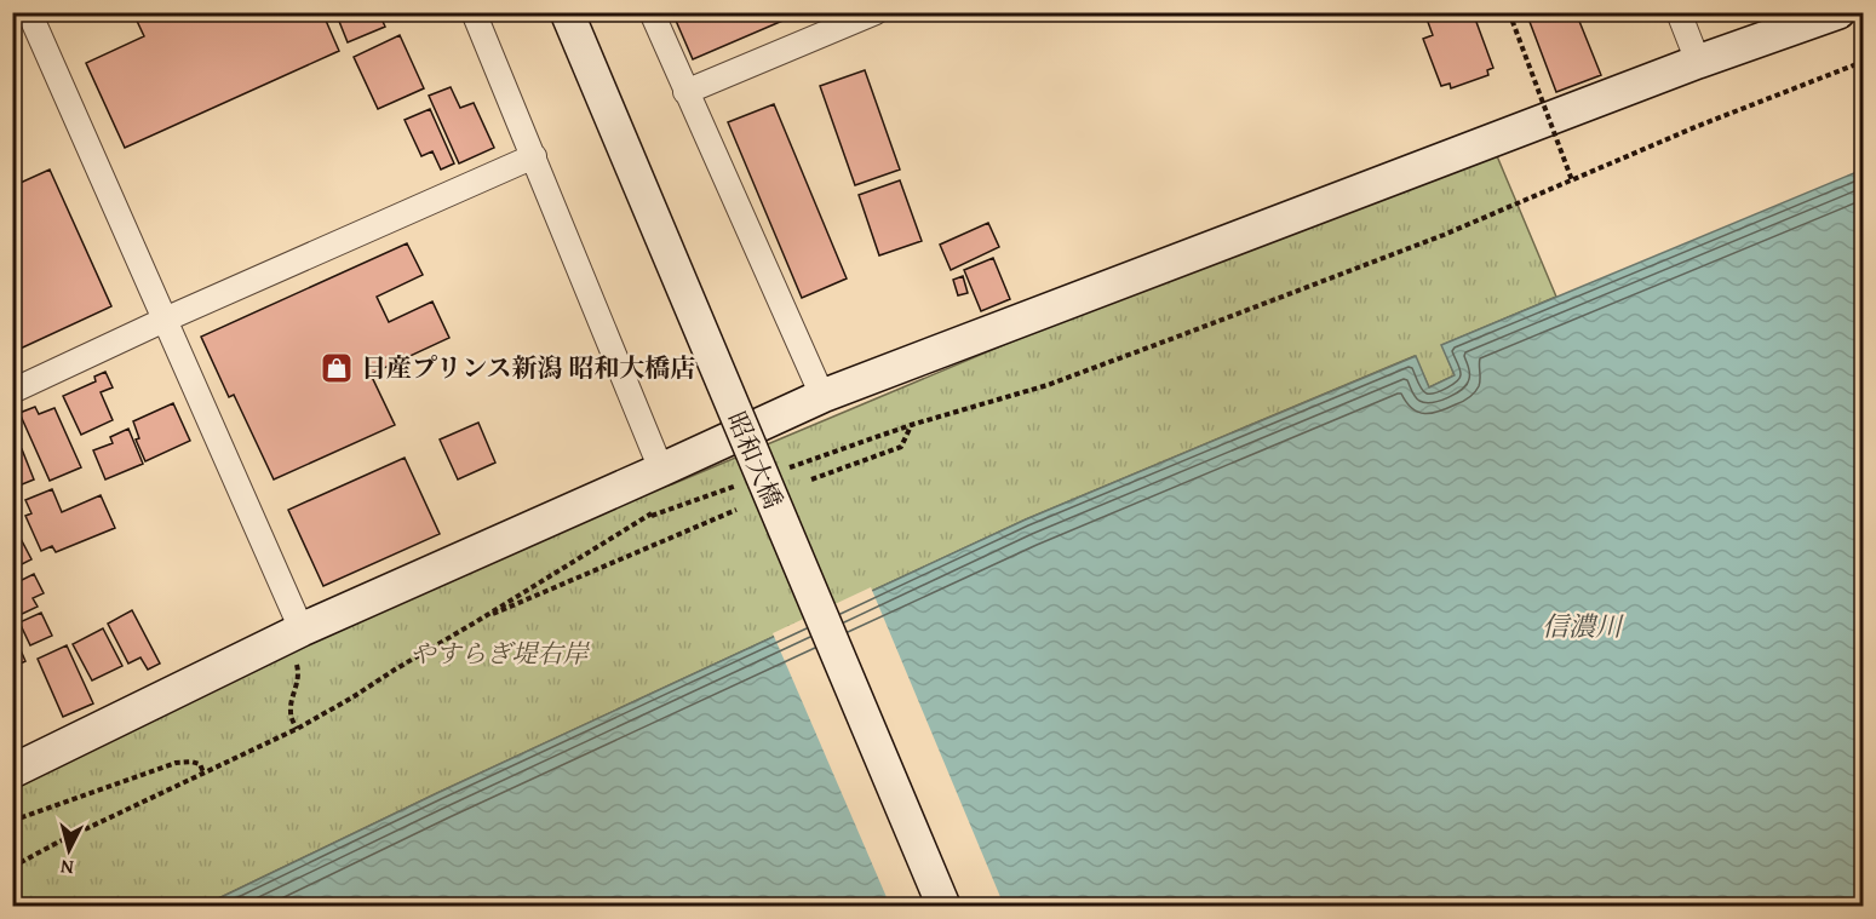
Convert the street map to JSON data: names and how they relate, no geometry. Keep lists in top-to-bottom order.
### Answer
{
  "streets": {
    "street": ["昭和大橋"]
  },
  "water": ["信濃川"],
  "parks": ["やすらぎ堤右岸"],
  "places": {
    "shop": ["日産プリンス新潟 昭和大橋店"]
  },
  "north": "bottom"
}
